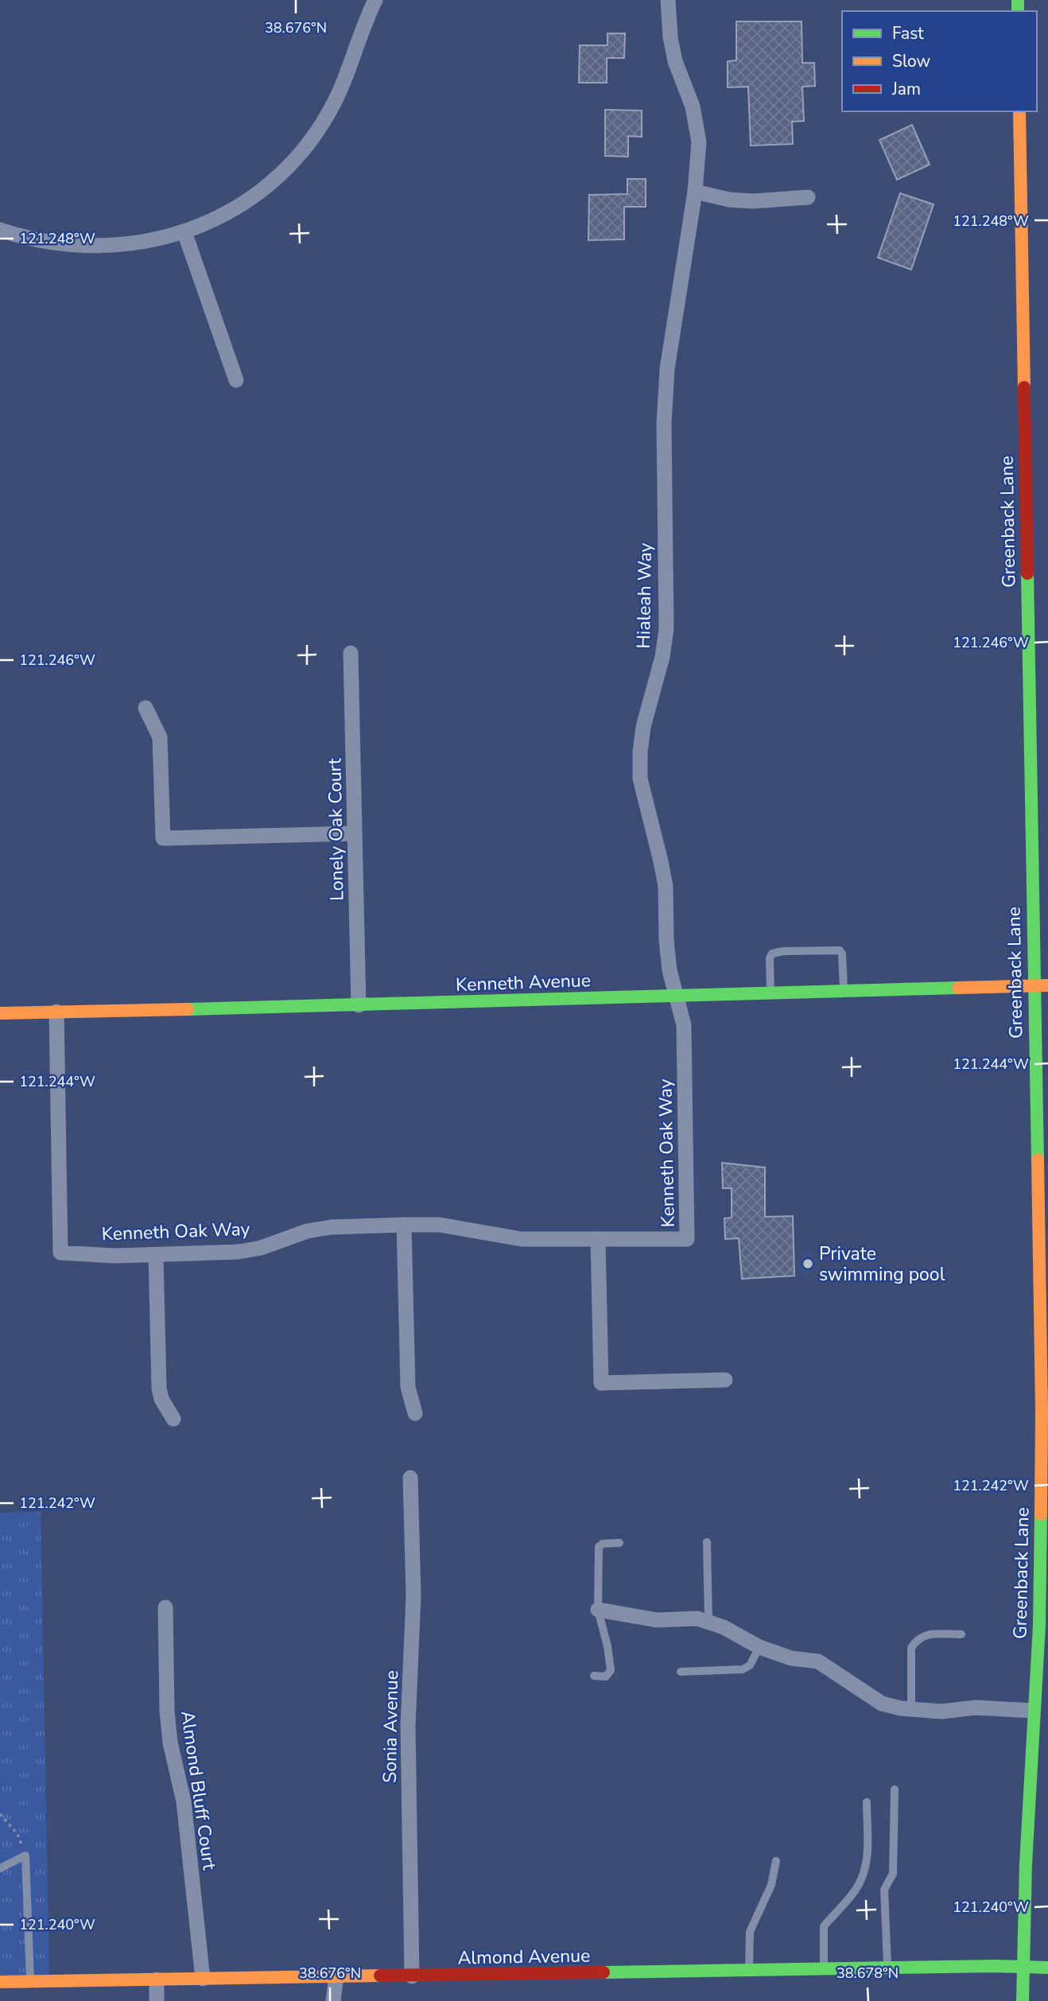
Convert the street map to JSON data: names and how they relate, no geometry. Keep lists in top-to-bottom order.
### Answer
{
  "streets": {
    "main road": ["Greenback Lane", "Kenneth Avenue", "Almond Avenue"],
    "street": [
      "Hialeah Way",
      "Lonely Oak Court",
      "Kenneth Oak Way",
      "Sonia Avenue",
      "Almond Bluff Court"
    ]
  },
  "crossings": [
    ["Greenback Lane", "Kenneth Avenue"],
    ["Greenback Lane", "Almond Avenue"],
    ["Hialeah Way", "Kenneth Avenue"],
    ["Hialeah Way", "Kenneth Oak Way"],
    ["Lonely Oak Court", "Kenneth Avenue"],
    ["Kenneth Avenue", "Kenneth Oak Way"],
    ["Sonia Avenue", "Almond Avenue"],
    ["Almond Bluff Court", "Almond Avenue"]
  ],
  "places": ["Private swimming pool"],
  "legend": ["Fast", "Slow", "Jam"],
  "coordinates": [
    "38.676°N",
    "121.248°W",
    "121.246°W",
    "121.244°W",
    "121.242°W",
    "121.240°W",
    "38.678°N"
  ]
}
